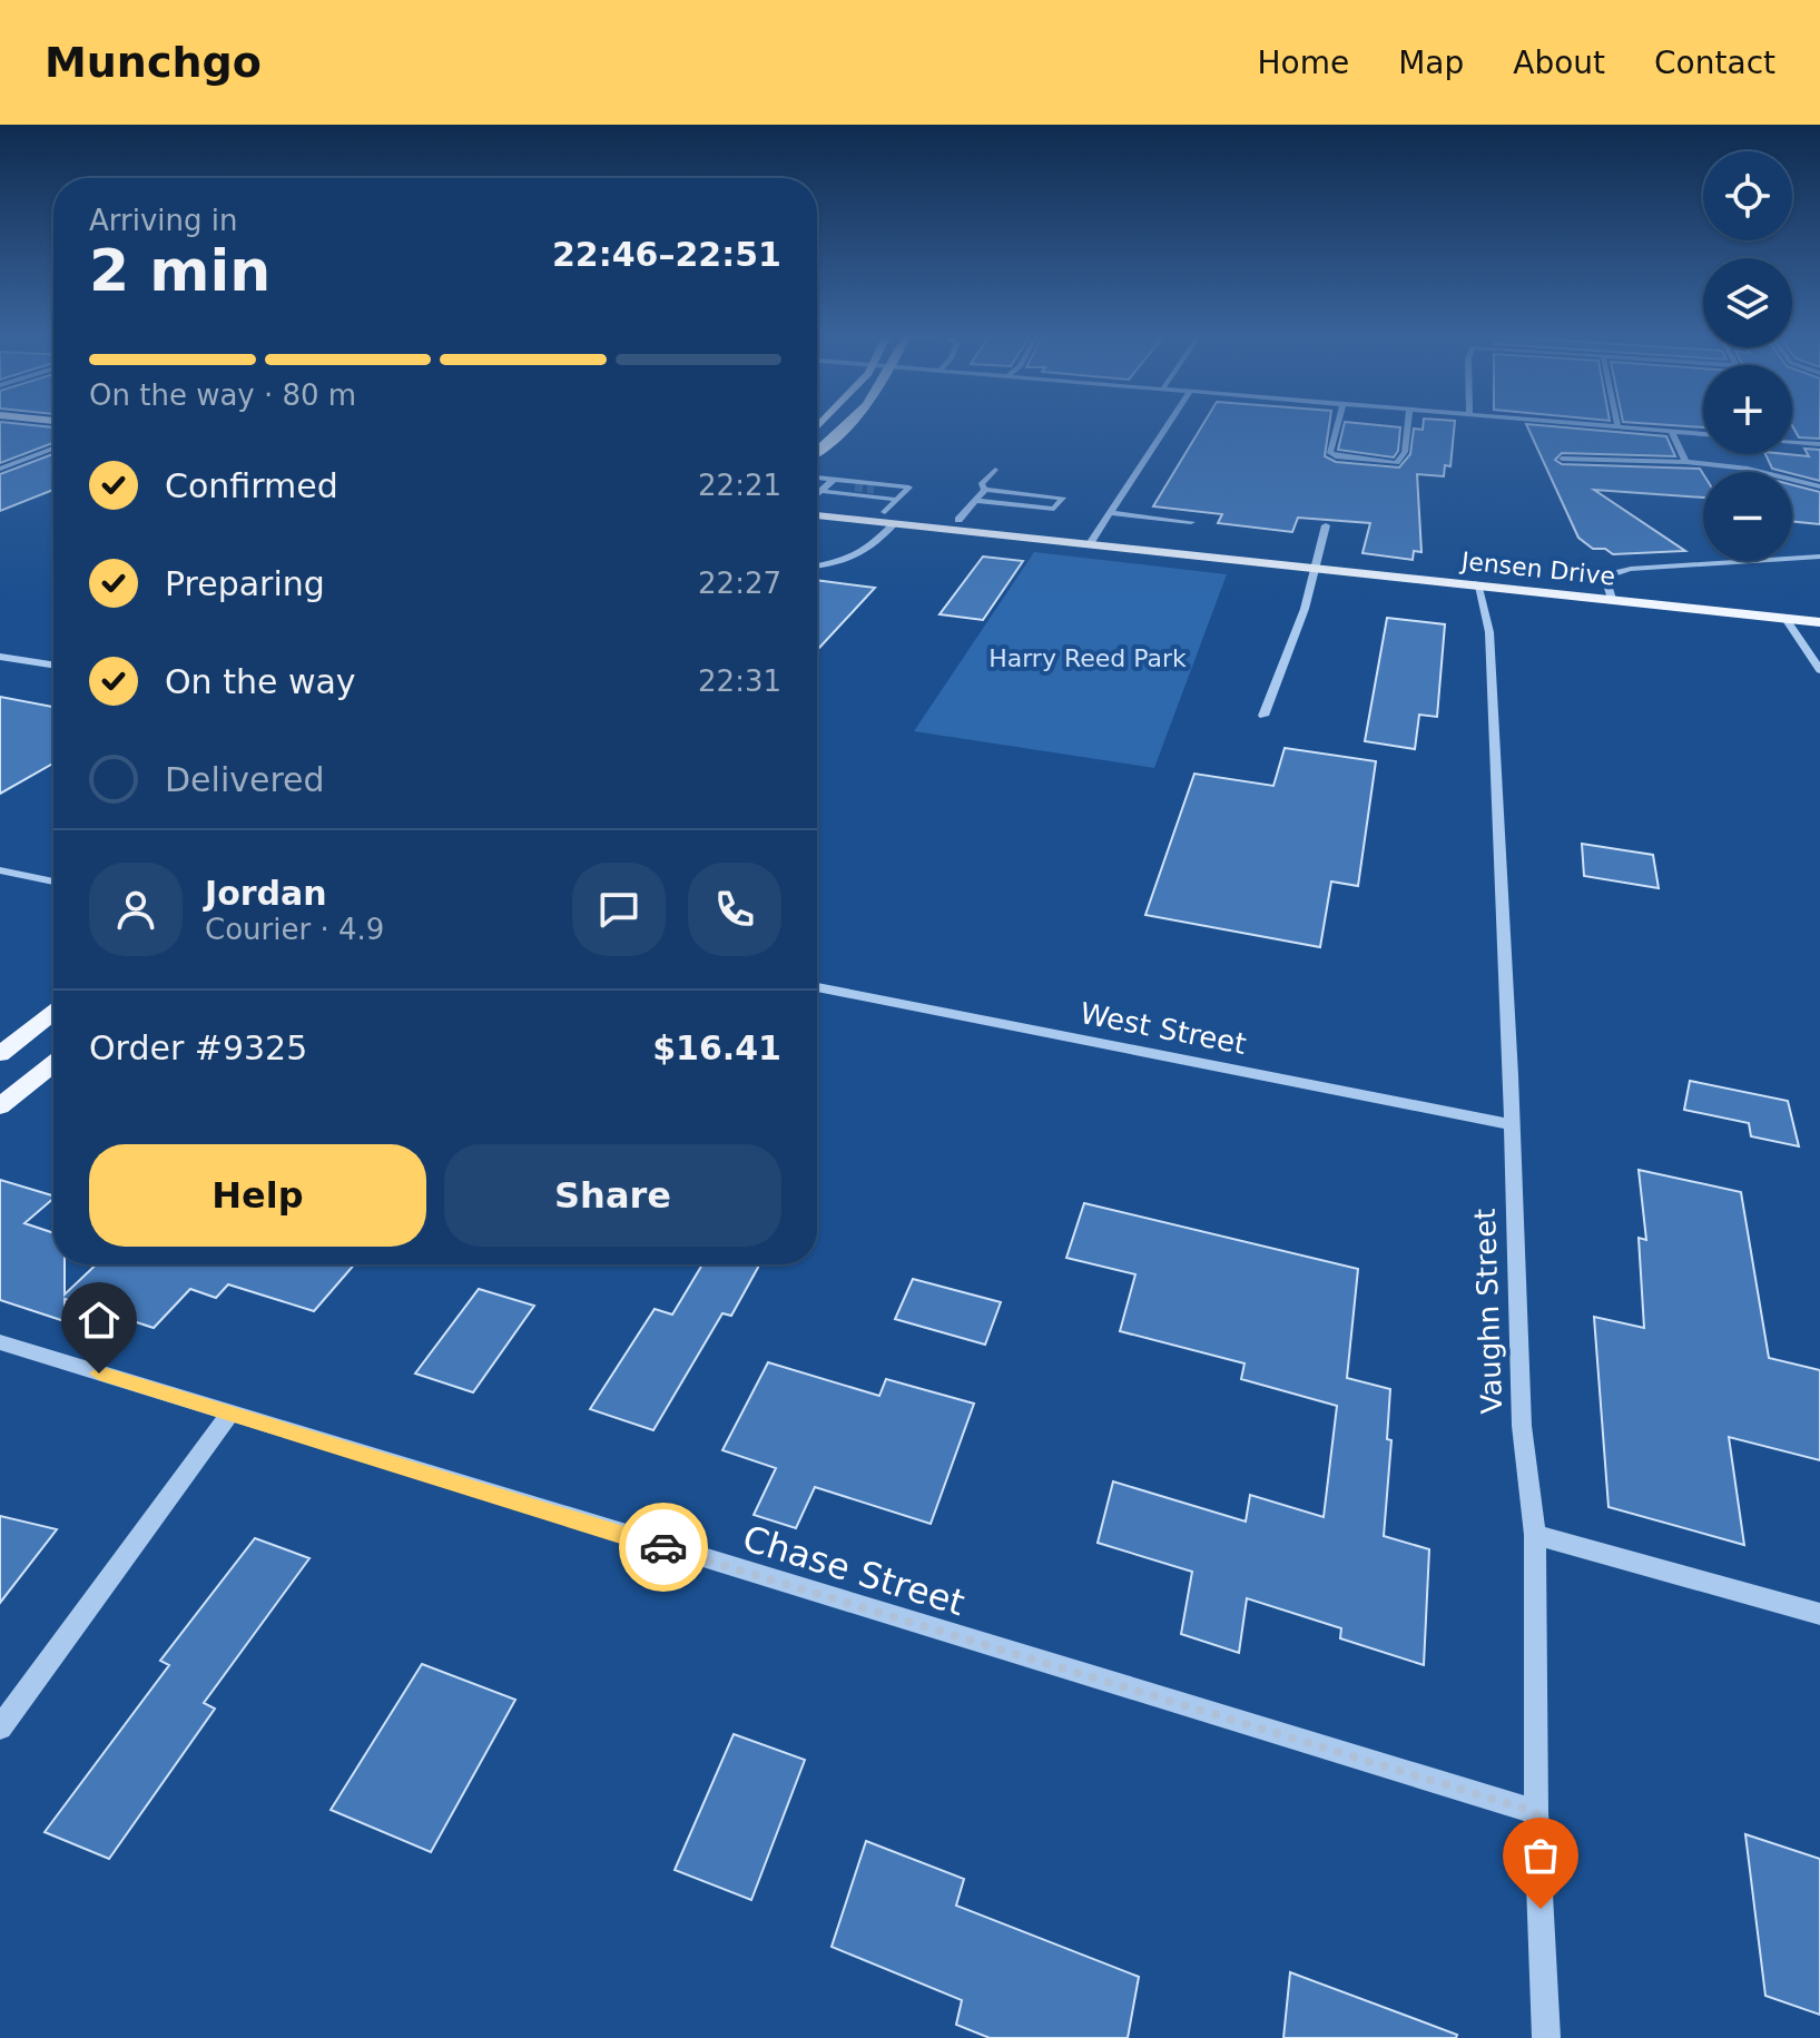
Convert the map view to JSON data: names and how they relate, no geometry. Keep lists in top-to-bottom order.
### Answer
{
  "streets": {
    "main road": ["Jensen Drive"],
    "street": ["West Street", "Vaughn Street", "Chase Street"]
  },
  "crossings": [
    ["Jensen Drive", "Vaughn Street"],
    ["West Street", "Vaughn Street"],
    ["Vaughn Street", "Chase Street"]
  ],
  "parks": ["Harry Reed Park"],
  "page": {
    "header": "Munchgo",
    "nav": [
      "Home",
      "Map",
      "About",
      "Contact"
    ],
    "map_buttons": ["+", "−"],
    "heading": ["2 min", "Arriving in", "22:46–22:51"],
    "panel": [
      "Jordan",
      "Courier · 4.9",
      "Order #9325",
      "$16.41"
    ],
    "bar": "On the way · 80 m",
    "list": [
      ["Confirmed", "22:21"],
      ["Preparing", "22:27"],
      ["On the way", "22:31"],
      "Delivered"
    ],
    "buttons": ["Help", "Share"]
  }
}
